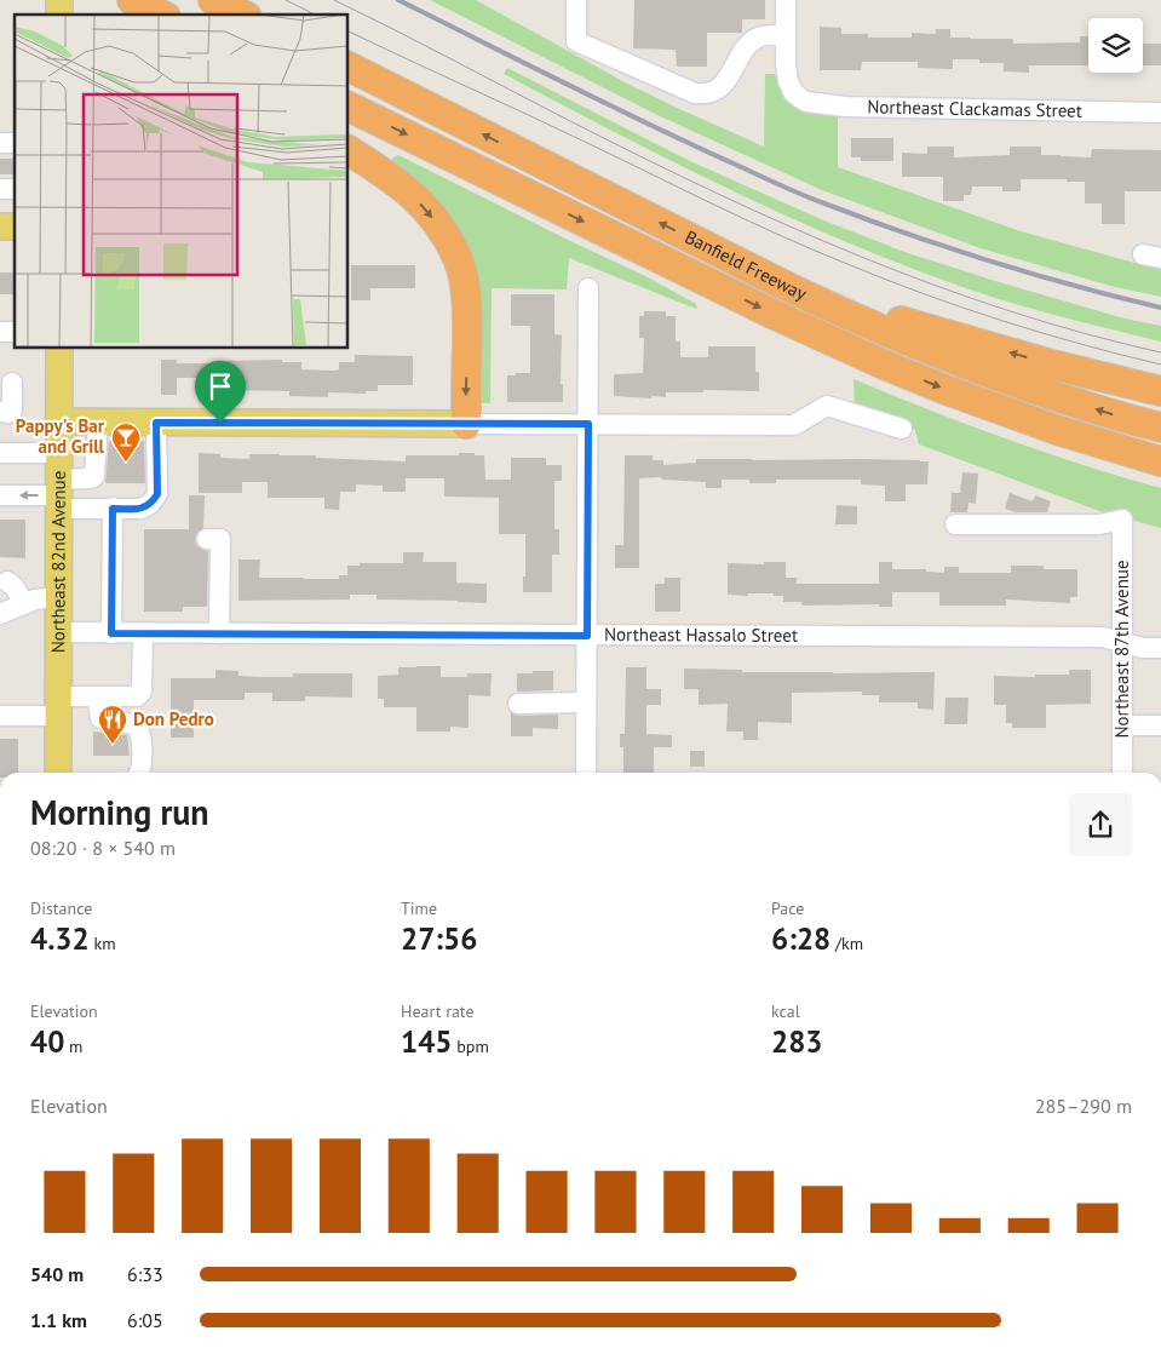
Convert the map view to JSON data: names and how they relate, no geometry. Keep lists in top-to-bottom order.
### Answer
{
  "streets": {
    "highway": ["Banfield Freeway"],
    "main road": ["Northeast 82nd Avenue"],
    "street": ["Northeast Clackamas Street", "Northeast Hassalo Street", "Northeast 87th Avenue"]
  },
  "crossings": [
    ["Northeast 82nd Avenue", "Northeast Hassalo Street"],
    ["Northeast Hassalo Street", "Northeast 87th Avenue"]
  ],
  "places": {
    "bar": ["Pappy's Bar and Grill"],
    "restaurant": ["Don Pedro"]
  },
  "page": {
    "heading": ["Morning run", "08:20 · 8 × 540 m"],
    "stats": [
      ["Distance", "4.32 km"],
      ["Time", "27:56"],
      ["Pace", "6:28 /km"],
      ["Elevation", "40 m"],
      ["Heart rate", "145 bpm"],
      ["kcal", "283"]
    ],
    "chart": ["Elevation", "285–290 m"],
    "list": [
      {
        "name": "540 m",
        "note": "6:33"
      },
      {
        "name": "1.1 km",
        "note": "6:05"
      }
    ]
  }
}
